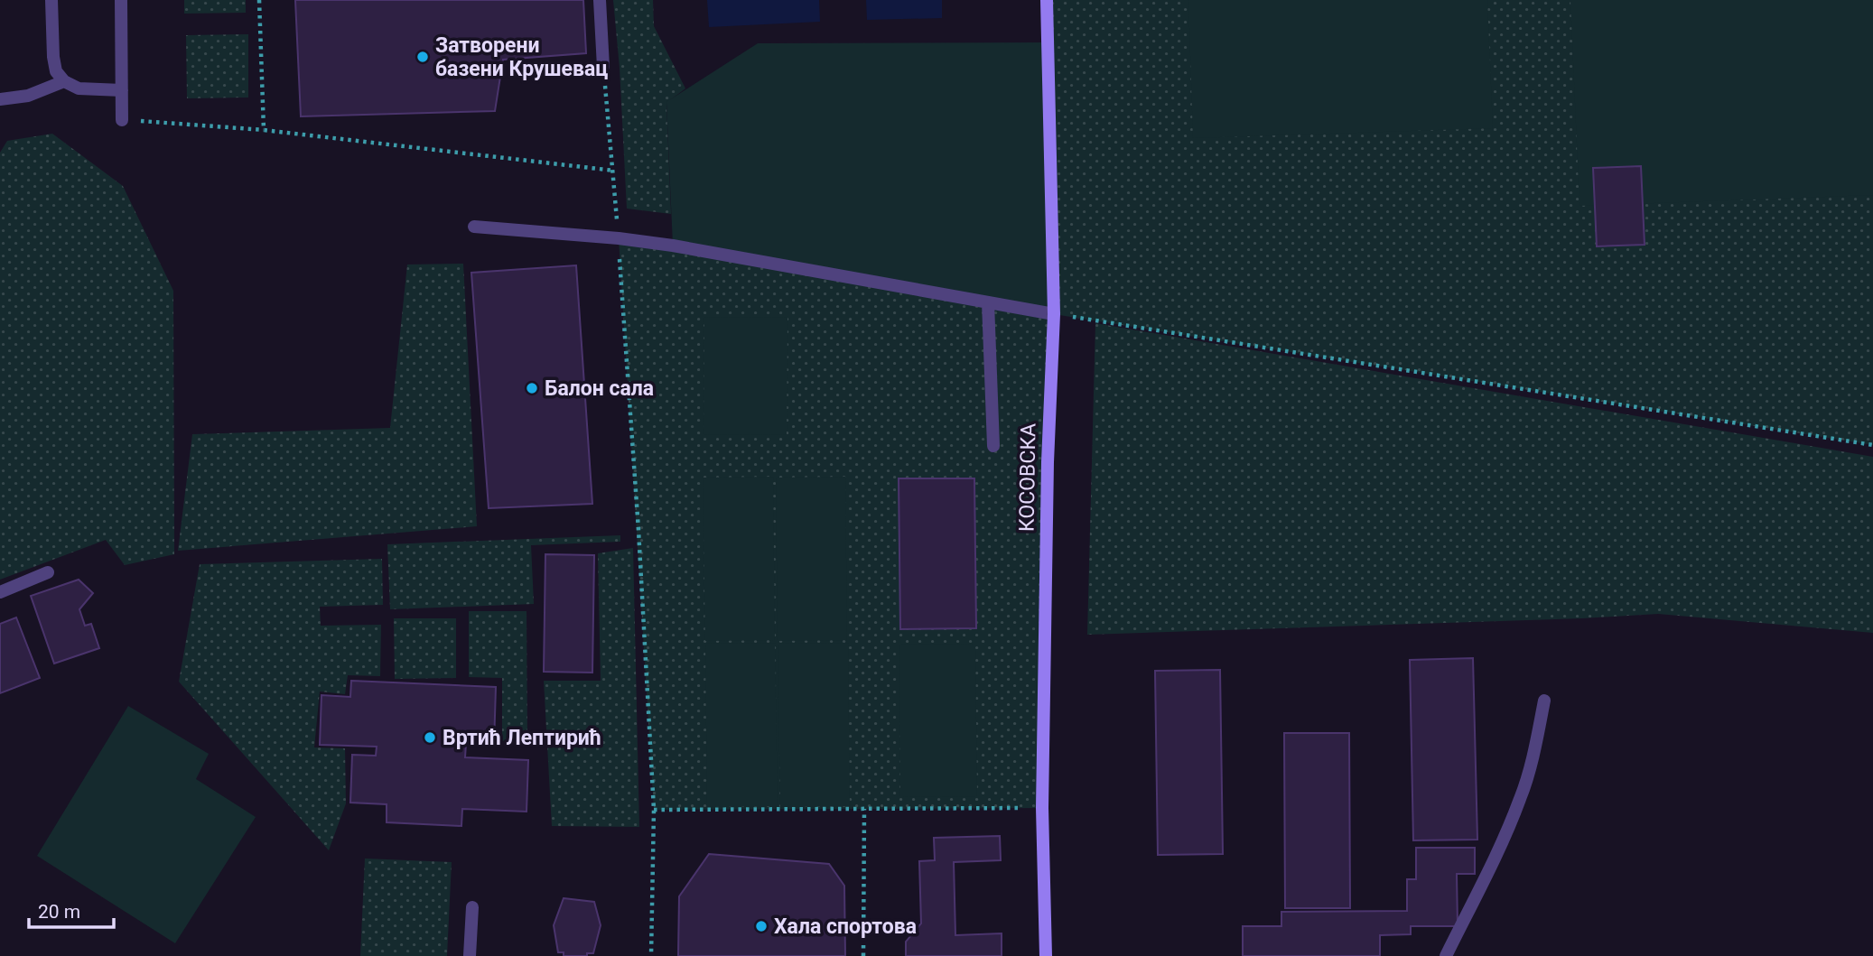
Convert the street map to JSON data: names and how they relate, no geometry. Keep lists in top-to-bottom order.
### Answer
{
  "streets": {
    "street": ["КОСОВСКА"]
  },
  "places": [
    "Затворени базени Крушевац",
    "Балон сала",
    "Вртић Лептирић",
    "Хала спортова"
  ],
  "scale_bar": "20 m"
}
